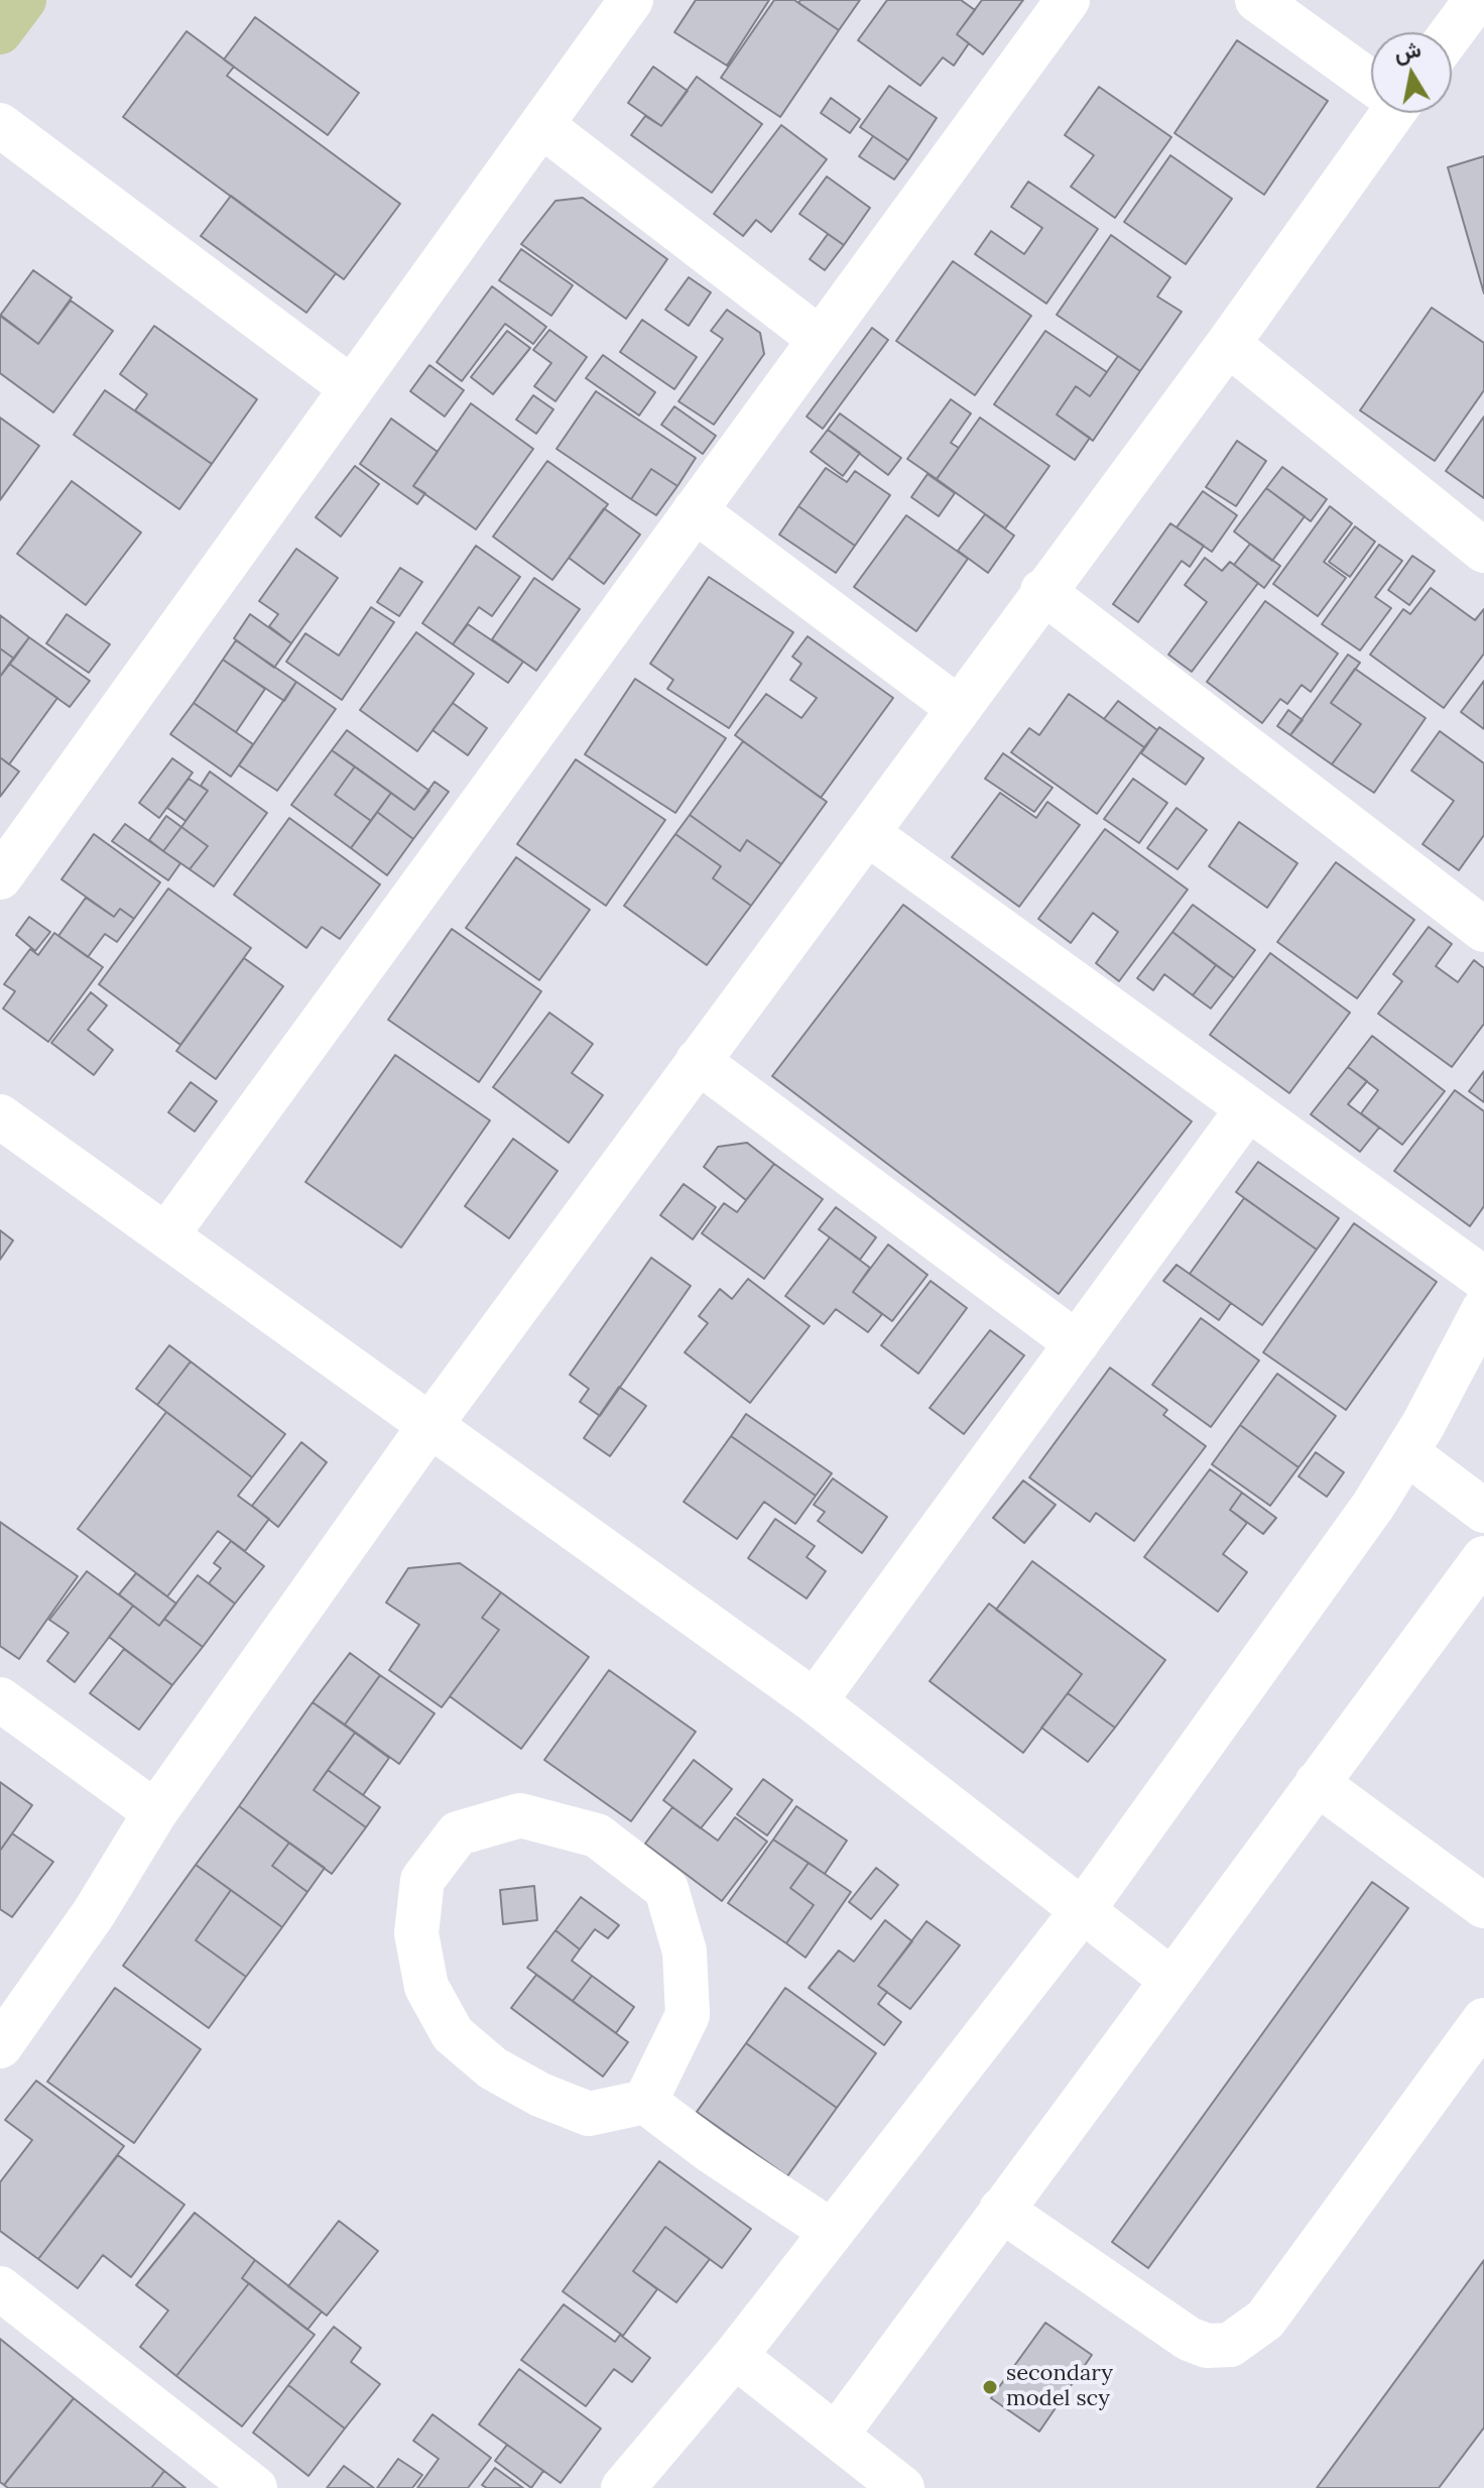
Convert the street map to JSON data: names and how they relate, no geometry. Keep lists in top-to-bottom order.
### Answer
{
  "places": ["secondary model scy"],
  "north": "top"
}
